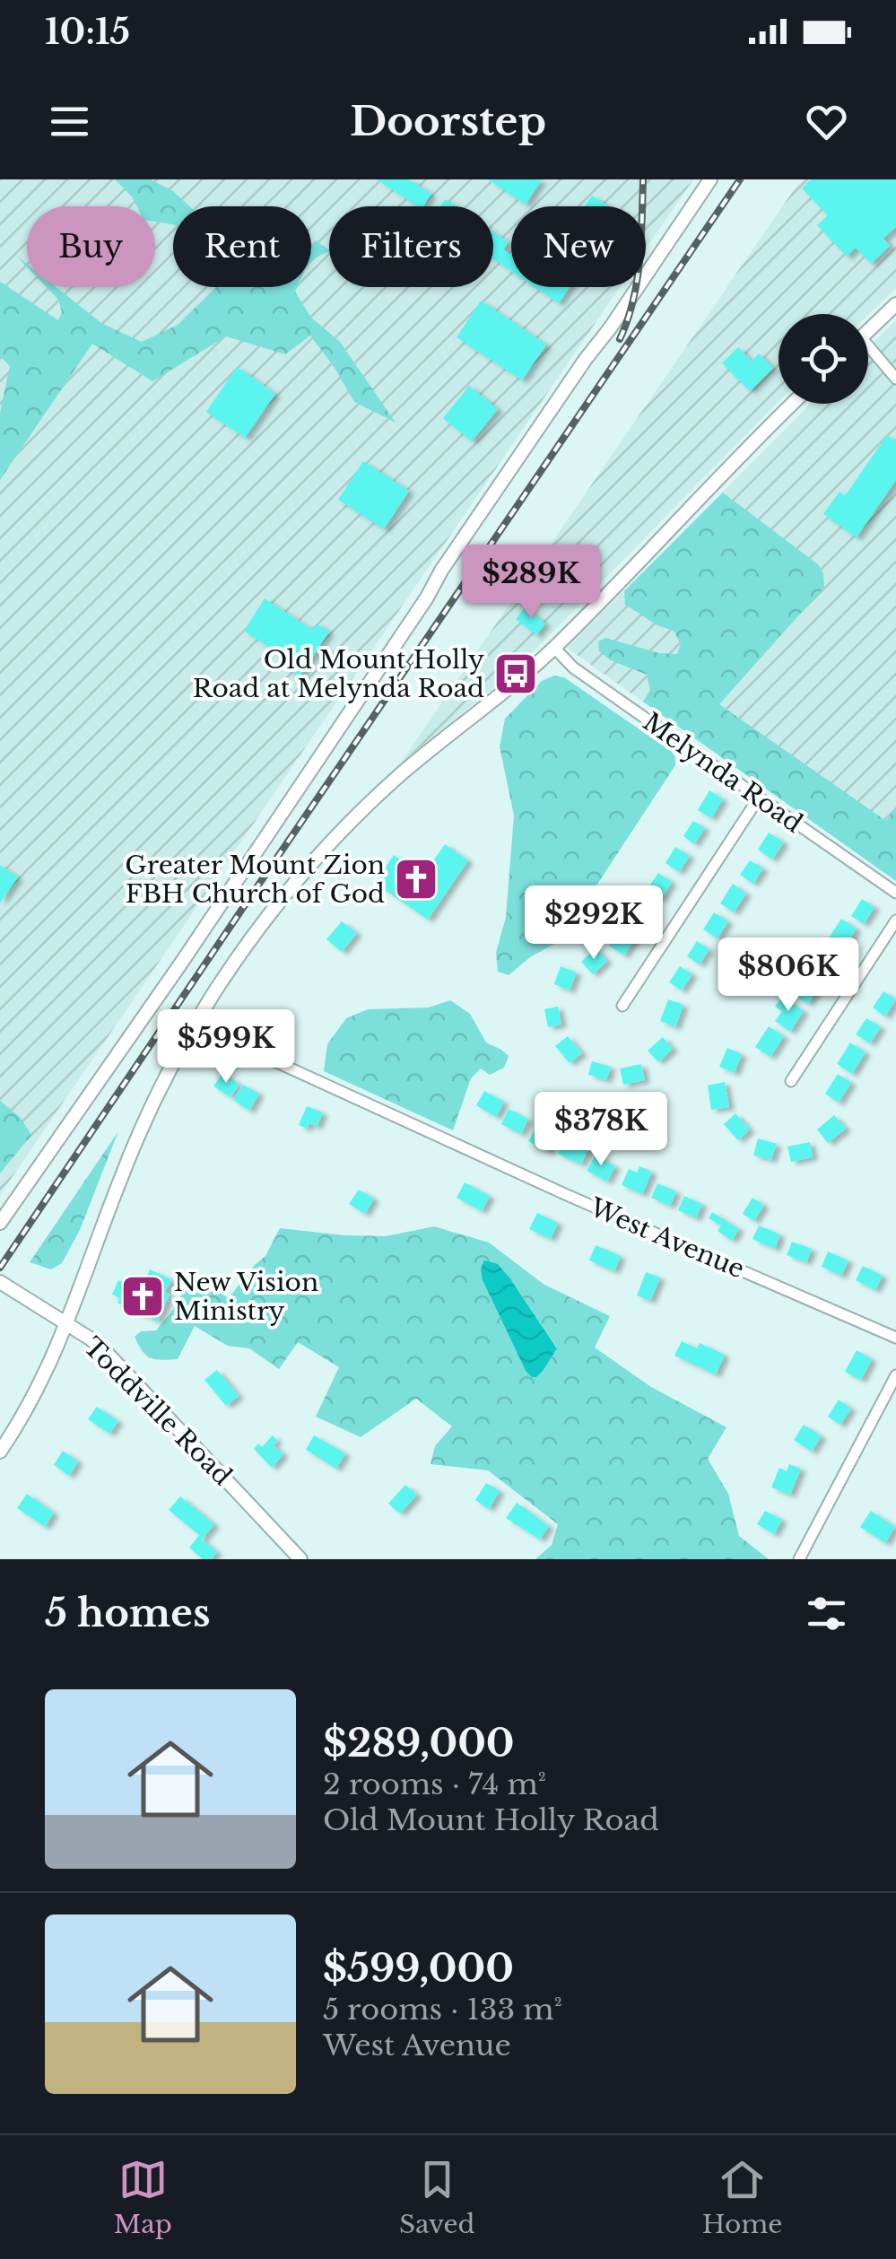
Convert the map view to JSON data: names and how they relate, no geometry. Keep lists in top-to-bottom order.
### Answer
{
  "streets": {
    "street": ["Melynda Road", "West Avenue", "Toddville Road"]
  },
  "places": {
    "bus stop": ["Old Mount Holly Road at Melynda Road"],
    "church": ["Greater Mount Zion FBH Church of God", "New Vision Ministry"]
  },
  "page": {
    "status": "10:15",
    "header": "Doorstep",
    "chip": [
      "Buy",
      "Rent",
      "Filters",
      "New"
    ],
    "price": [
      "$289K",
      "$292K",
      "$806K",
      "$599K",
      "$378K"
    ],
    "heading": "5 homes",
    "list": [
      {
        "name": "$289,000",
        "note": "2 rooms · 74 m² · Old Mount Holly Road"
      },
      {
        "name": "$599,000",
        "note": "5 rooms · 133 m² · West Avenue"
      }
    ],
    "tabs": ["Map", "Saved", "Home"]
  }
}
